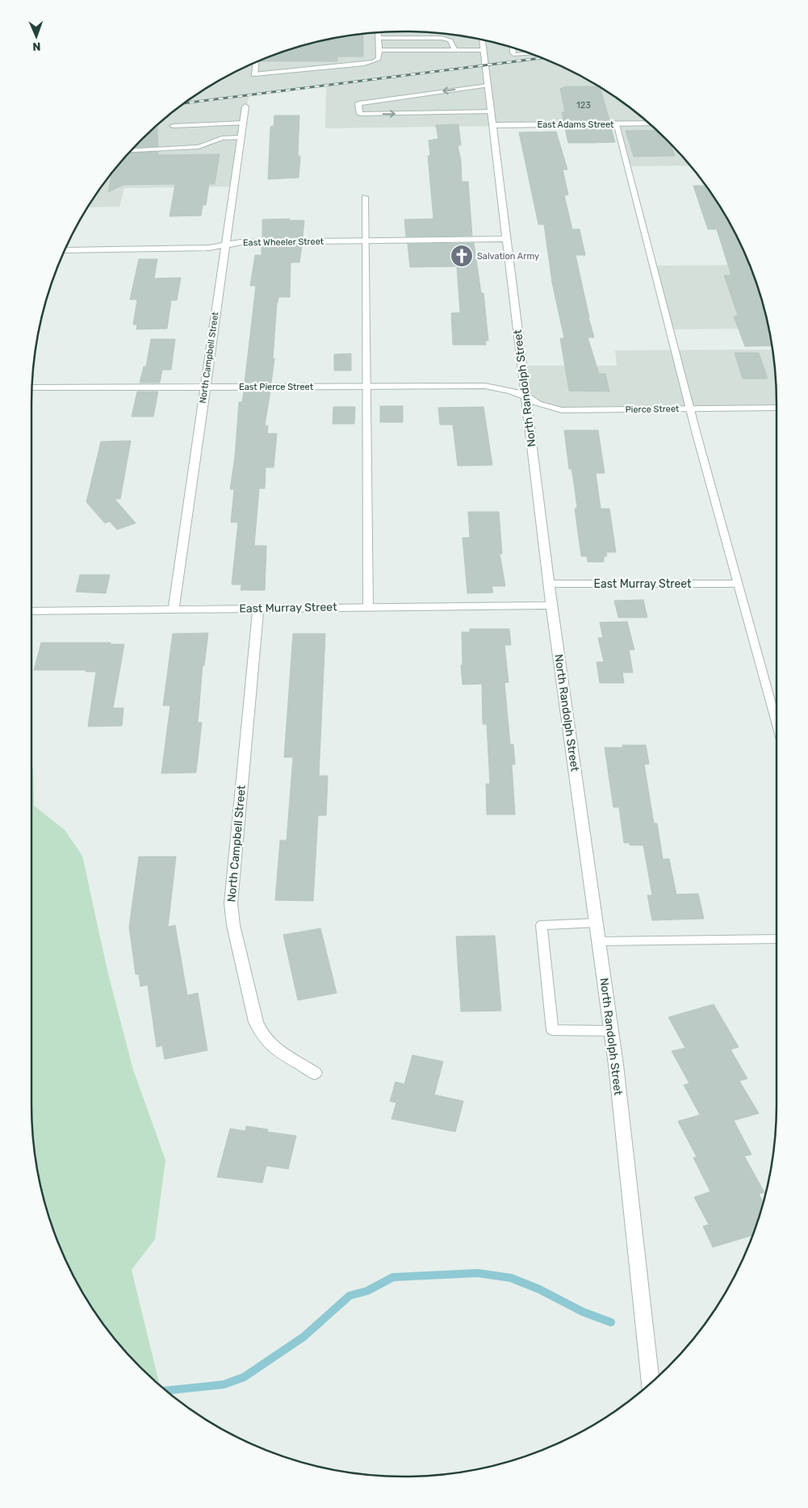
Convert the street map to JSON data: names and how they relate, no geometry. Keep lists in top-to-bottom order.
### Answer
{
  "streets": {
    "street": [
      "East Adams Street",
      "East Wheeler Street",
      "North Campbell Street",
      "East Pierce Street",
      "North Randolph Street",
      "Pierce Street",
      "East Murray Street"
    ]
  },
  "crossings": [
    ["East Adams Street", "North Randolph Street"],
    ["East Wheeler Street", "North Campbell Street"],
    ["East Wheeler Street", "North Randolph Street"],
    ["North Campbell Street", "East Pierce Street"],
    ["North Campbell Street", "East Murray Street"],
    ["East Pierce Street", "North Randolph Street"],
    ["East Pierce Street", "Pierce Street"],
    ["North Randolph Street", "Pierce Street"],
    ["North Randolph Street", "East Murray Street"]
  ],
  "places": {
    "church": ["Salvation Army"]
  },
  "house_numbers": ["123"],
  "north": "bottom"
}
